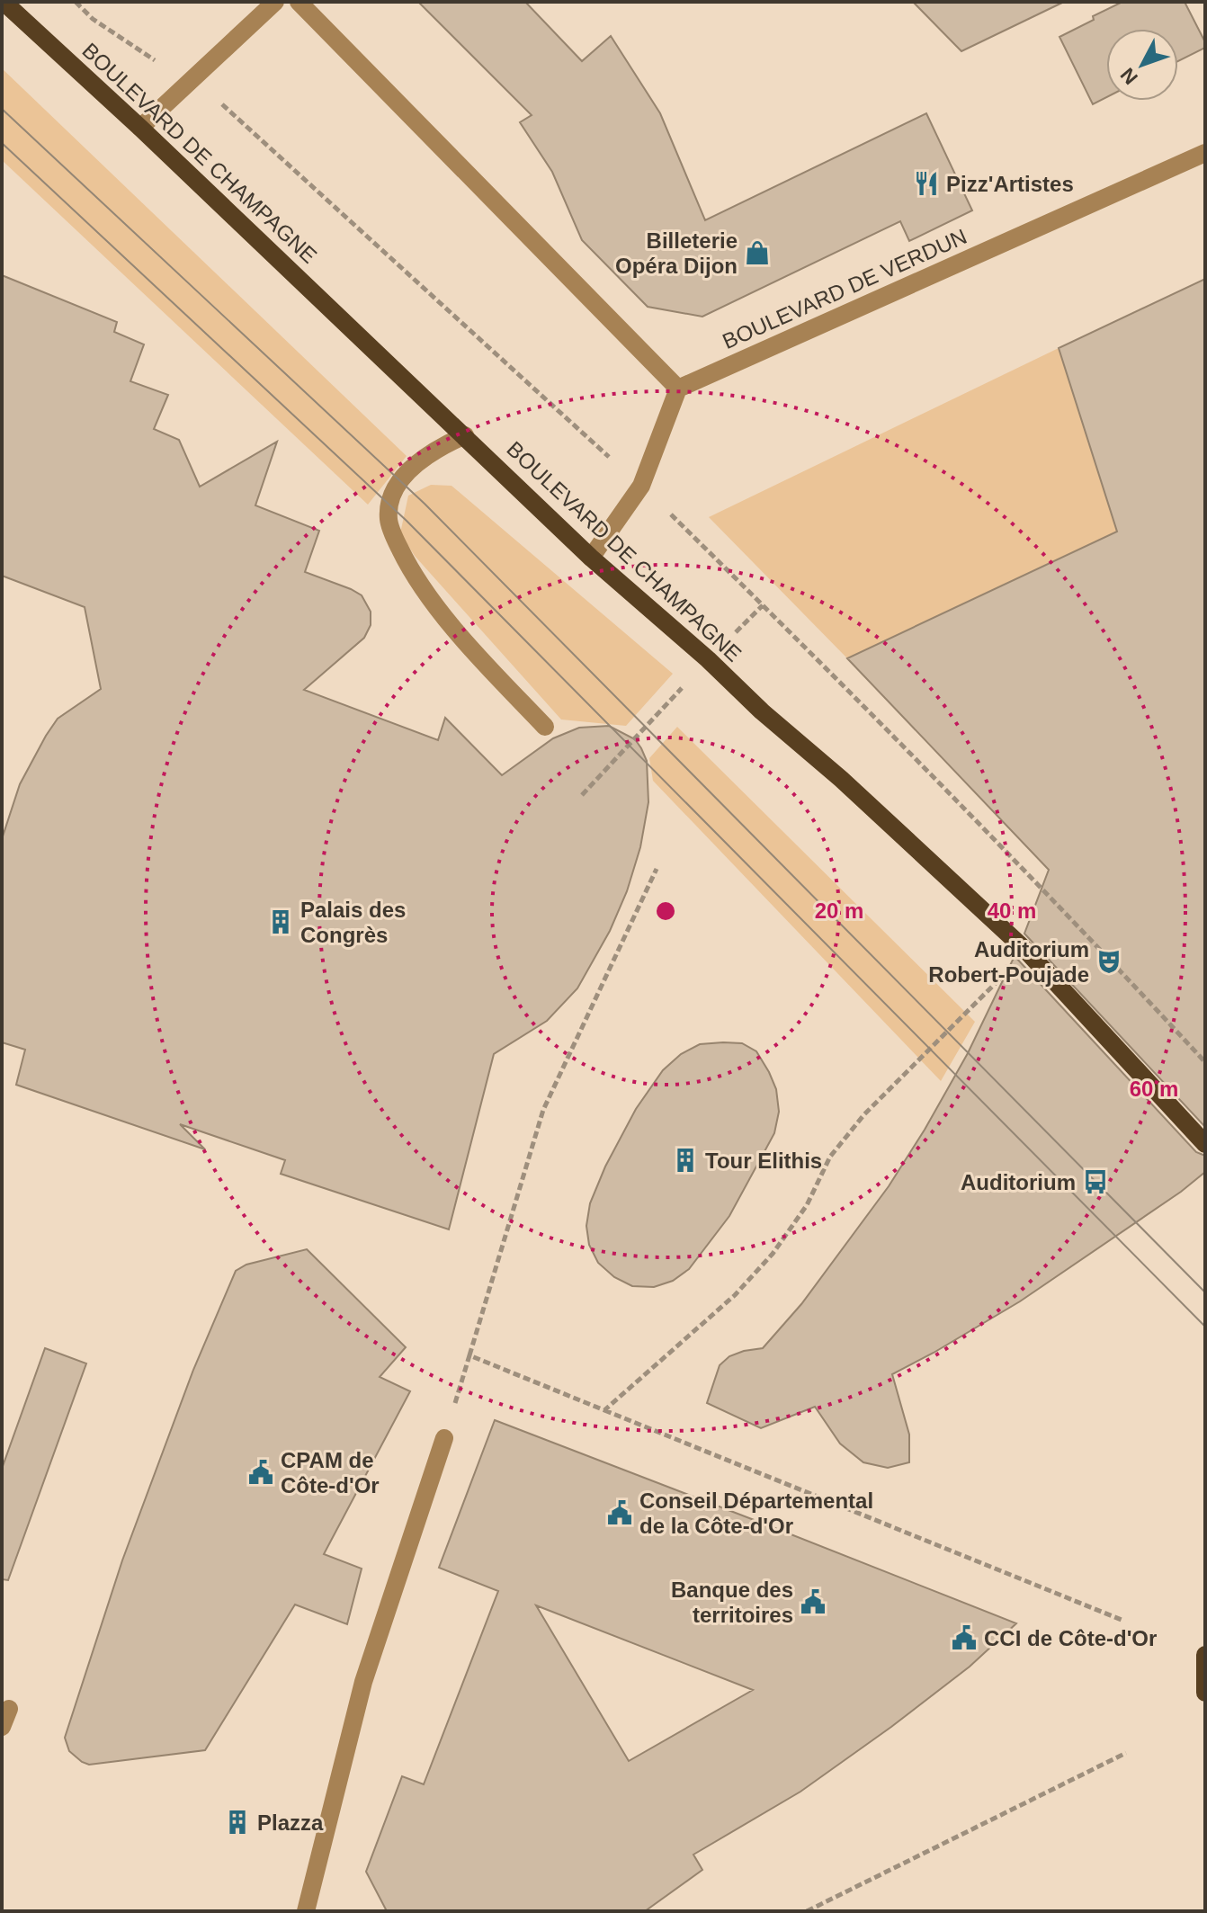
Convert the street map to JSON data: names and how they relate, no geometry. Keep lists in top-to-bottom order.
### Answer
{
  "streets": {
    "main road": ["BOULEVARD DE CHAMPAGNE"],
    "street": ["BOULEVARD DE VERDUN"]
  },
  "places": {
    "restaurant": ["Pizz'Artistes"],
    "shop": ["Billeterie Opéra Dijon"],
    "building": ["Palais des Congrès", "Tour Elithis", "Plazza"],
    "theatre": ["Auditorium Robert-Poujade"],
    "bus stop": ["Auditorium"],
    "public building": [
      "CPAM de Côte-d'Or",
      "Conseil Départemental de la Côte-d'Or",
      "Banque des territoires",
      "CCI de Côte-d'Or"
    ]
  },
  "north": "bottom left",
  "rings": ["20 m", "40 m", "60 m"]
}
